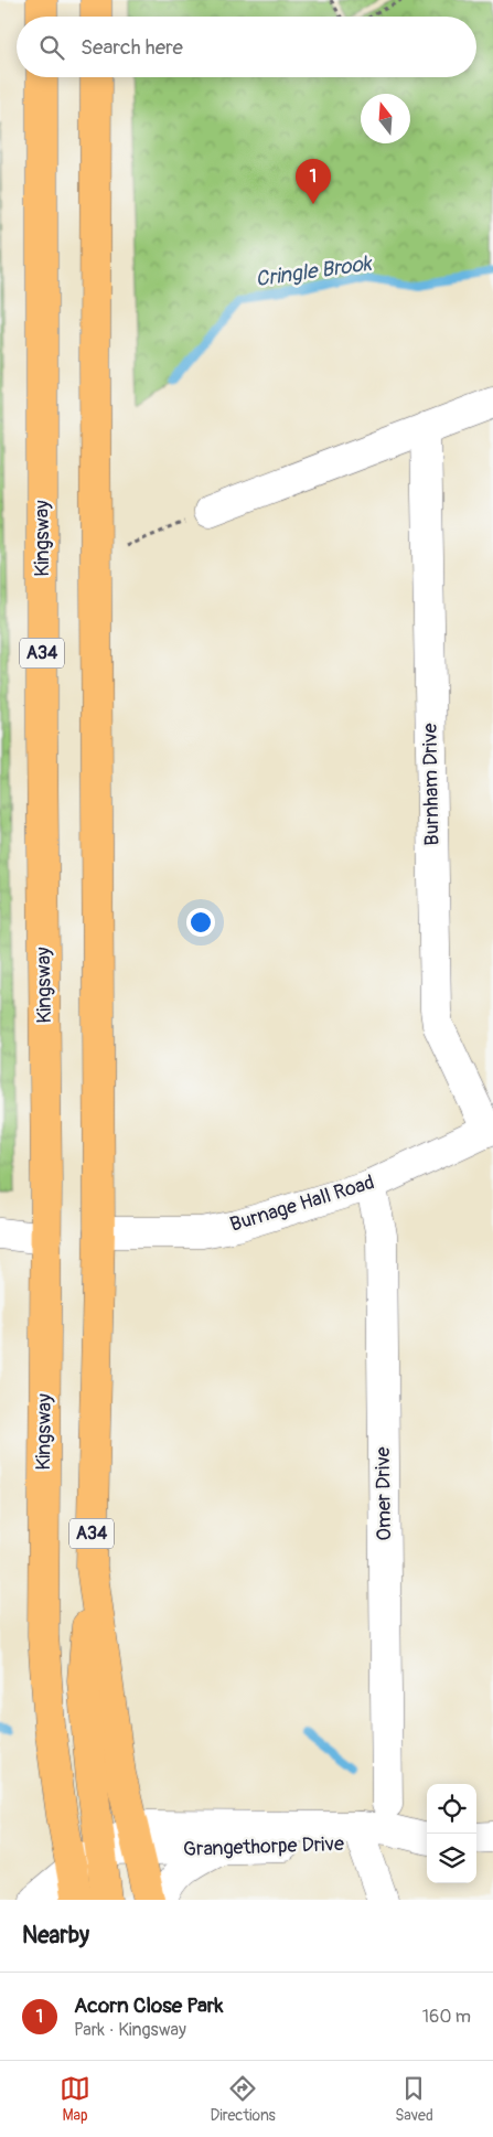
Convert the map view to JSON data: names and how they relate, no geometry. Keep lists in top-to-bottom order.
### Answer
{
  "streets": {
    "highway": ["Kingsway", "A34"],
    "street": [
      "Burnham Drive",
      "Burnage Hall Road",
      "Omer Drive",
      "Grangethorpe Drive"
    ]
  },
  "crossings": [
    ["A34", "Burnage Hall Road"],
    ["A34", "Grangethorpe Drive"],
    ["Burnham Drive", "Burnage Hall Road"],
    ["Burnage Hall Road", "Omer Drive"]
  ],
  "water": ["Cringle Brook"],
  "north": "top",
  "page": {
    "search": "Search here",
    "pins": "1",
    "heading": "Nearby",
    "list": [
      {
        "mark": "1",
        "name": "Acorn Close Park",
        "note": "Park · Kingsway",
        "value": "160 m"
      }
    ],
    "nav": ["Map", "Directions", "Saved"]
  }
}
